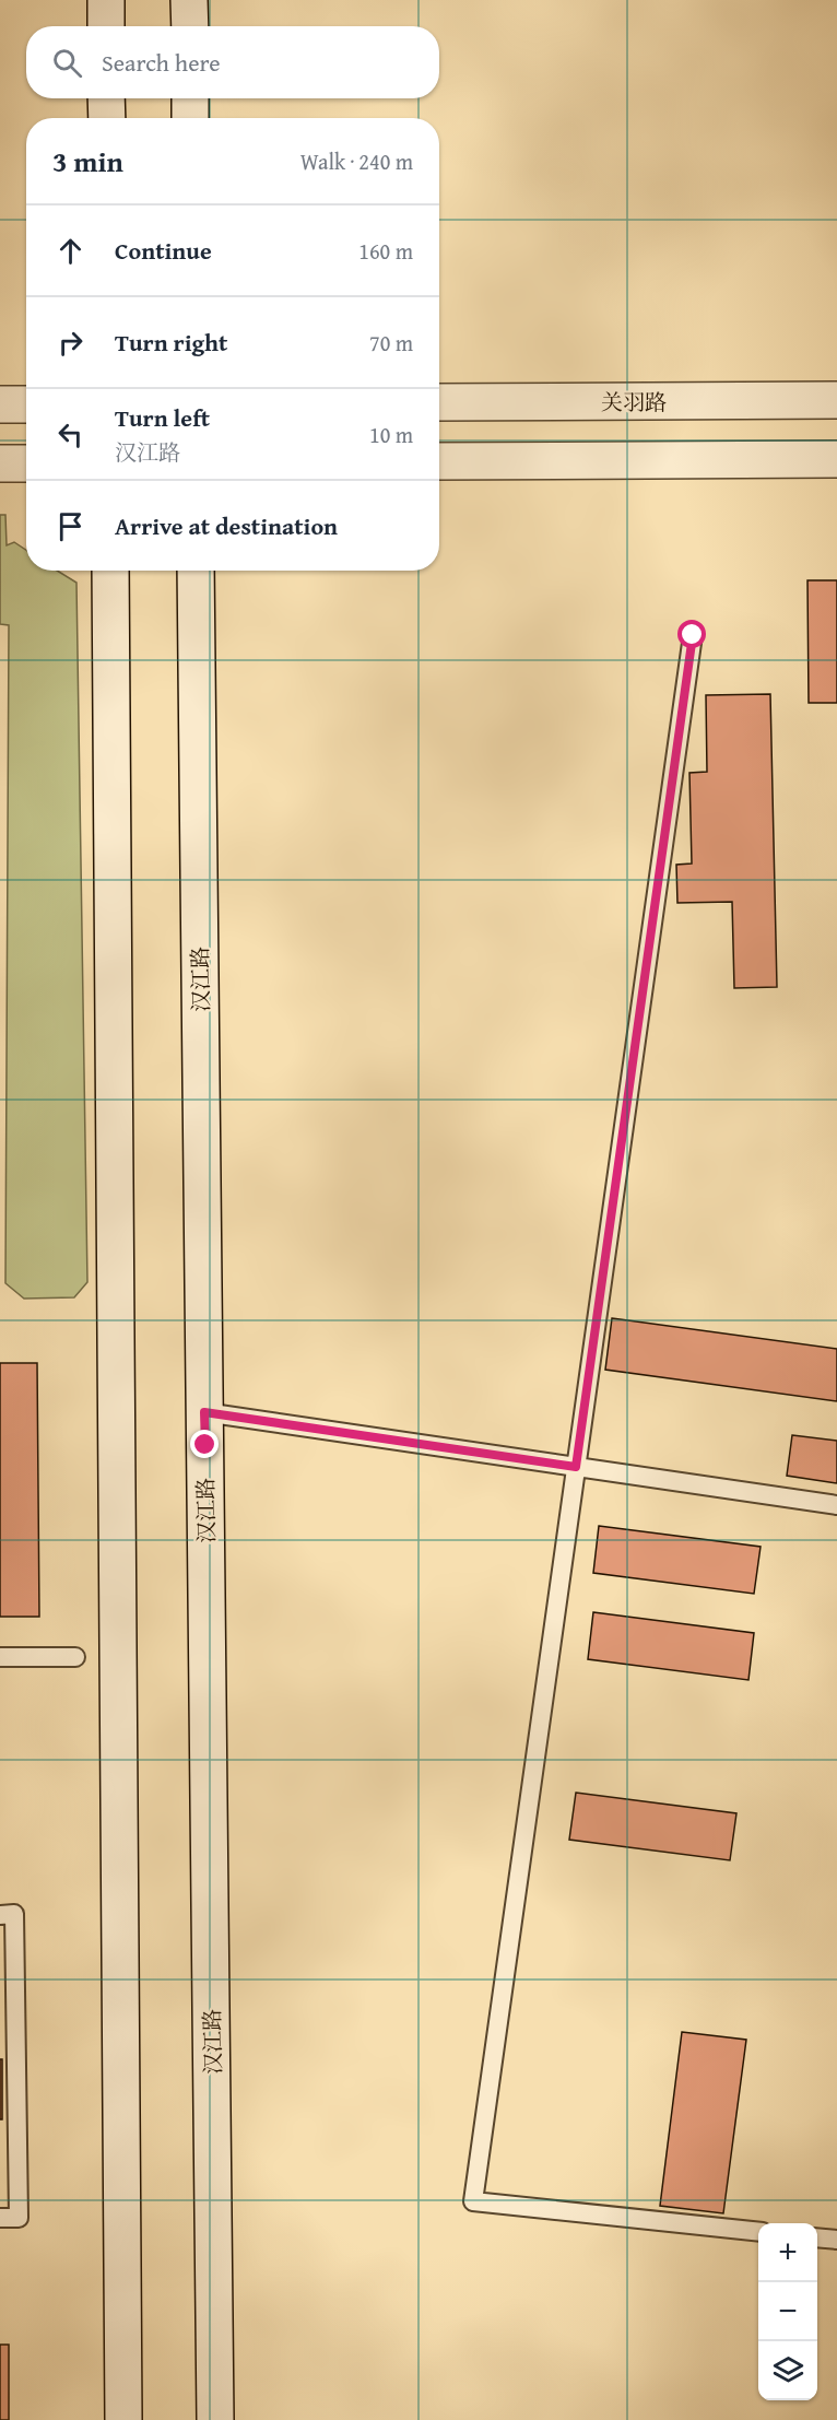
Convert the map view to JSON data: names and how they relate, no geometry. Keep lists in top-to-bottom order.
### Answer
{
  "streets": {
    "main road": ["关羽路", "汉江路"]
  },
  "page": {
    "search": "Search here",
    "heading": ["3 min", "Walk · 240 m"],
    "list": [
      ["Continue", "160 m"],
      ["Turn right", "70 m"],
      ["Turn left", "汉江路", "10 m"],
      "Arrive at destination"
    ],
    "map_buttons": ["+", "−"]
  }
}
